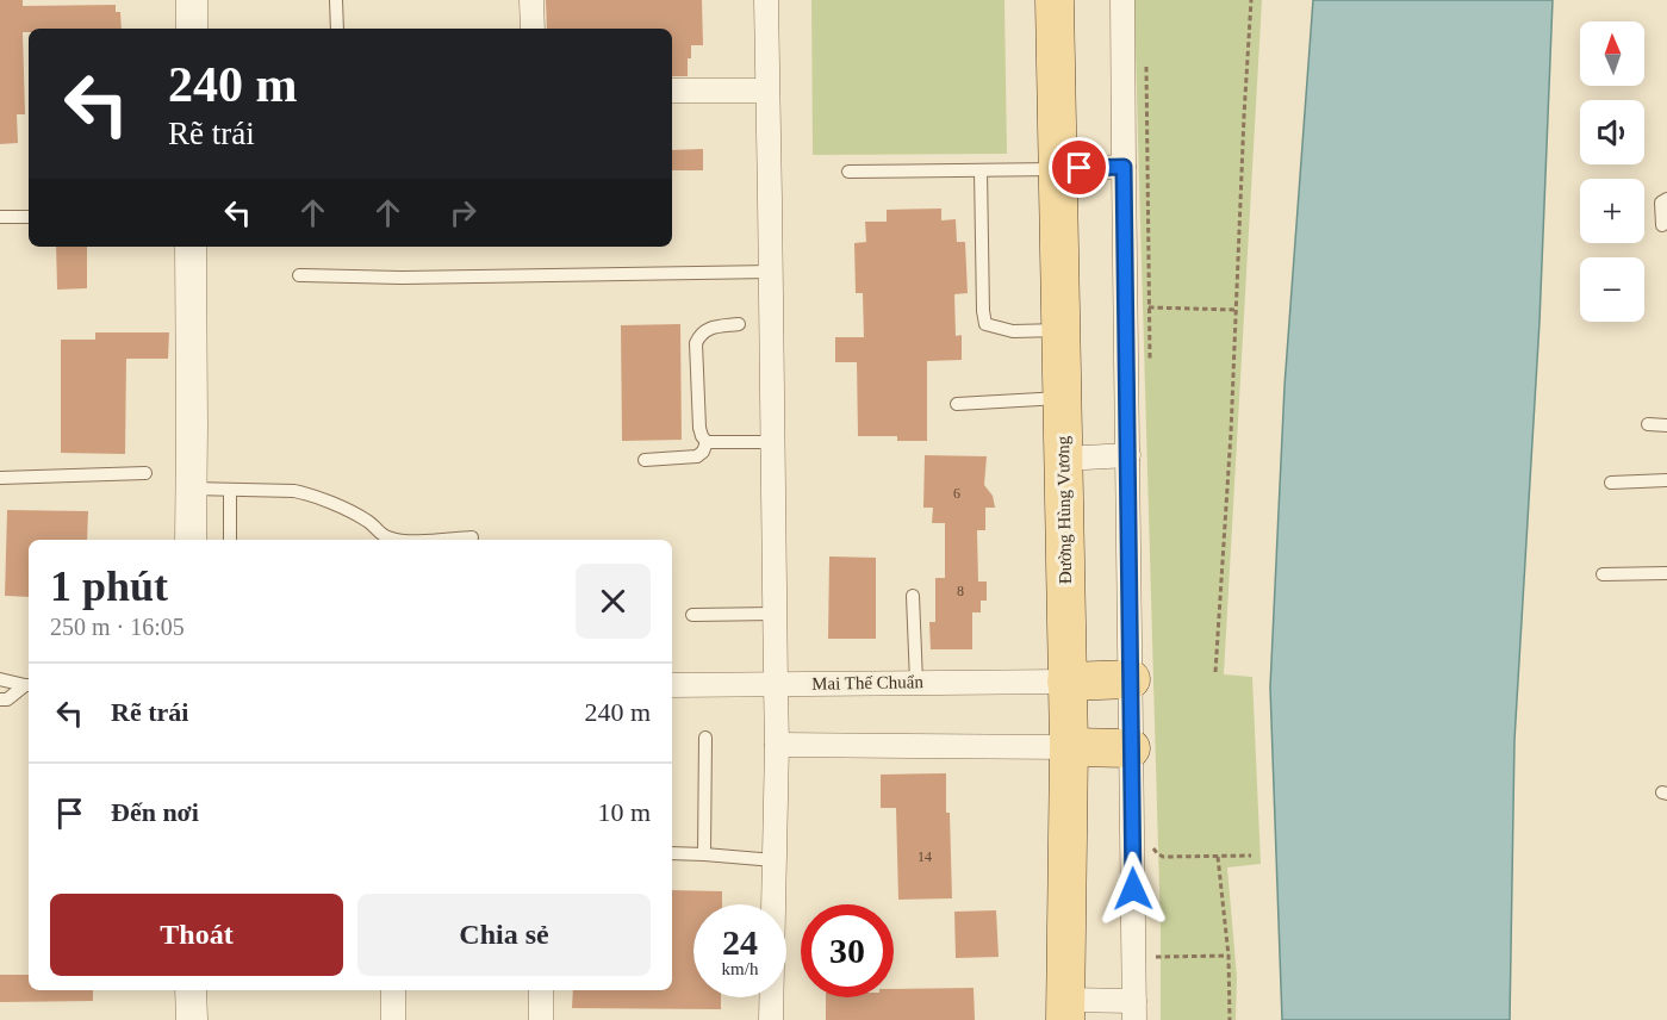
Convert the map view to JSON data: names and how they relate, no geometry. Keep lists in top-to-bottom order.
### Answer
{
  "streets": {
    "main road": ["Đường Hùng Vương"],
    "street": ["Mai Thế Chuẩn"]
  },
  "crossings": [
    ["Đường Hùng Vương", "Mai Thế Chuẩn"]
  ],
  "house_numbers": ["6", "8", "14"],
  "north": "top",
  "page": {
    "map_buttons": ["+", "−"],
    "turn": ["240 m", "Rẽ trái"],
    "heading": ["1 phút", "250 m · 16:05"],
    "list": [
      {
        "name": "Rẽ trái",
        "value": "240 m"
      },
      {
        "name": "Đến nơi",
        "value": "10 m"
      }
    ],
    "buttons": ["Thoát", "Chia sẻ"],
    "speed": "24 km/h",
    "limit": "30"
  }
}
